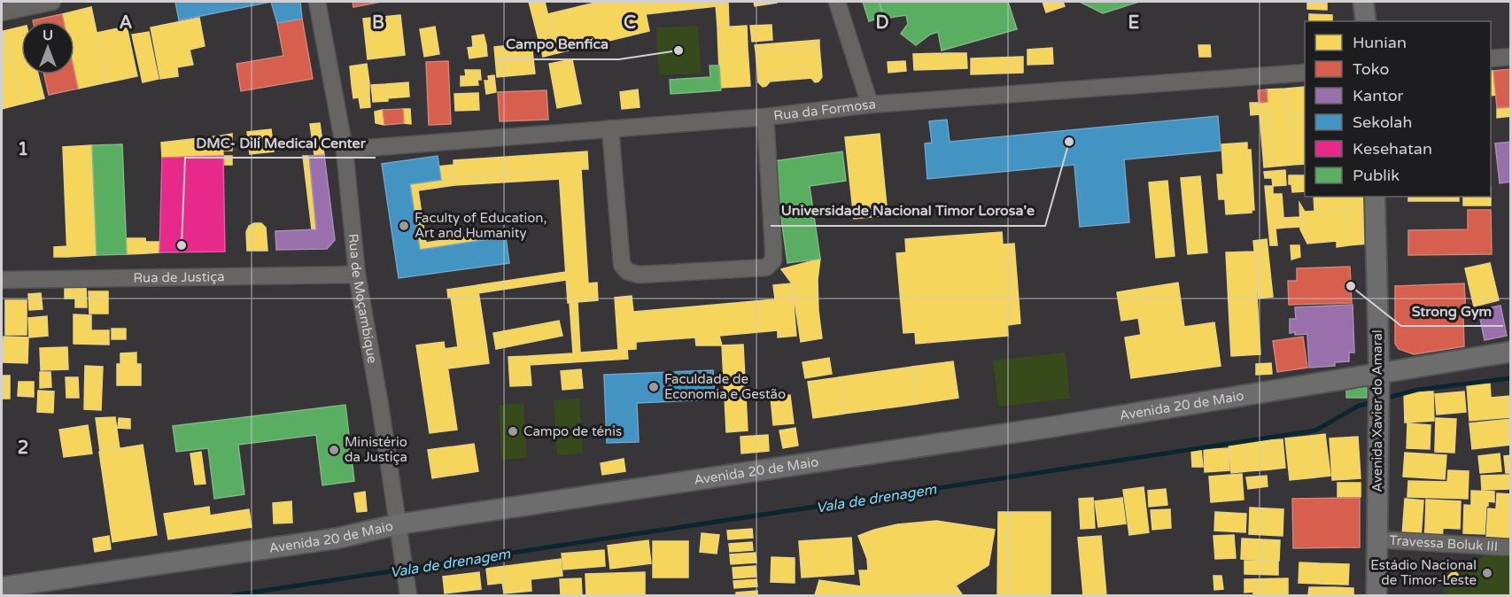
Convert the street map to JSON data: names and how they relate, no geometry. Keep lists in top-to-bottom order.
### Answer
{
  "streets": {
    "main road": ["Avenida 20 de Maio", "Avenida Xavier do Amaral"],
    "street": [
      "Rua da Formosa",
      "Rua de Justiça",
      "Rua de Moçambique",
      "Travessa Boluk III"
    ]
  },
  "crossings": [
    ["Rua da Formosa", "Rua de Moçambique"],
    ["Rua de Justiça", "Rua de Moçambique"],
    ["Rua de Moçambique", "Avenida 20 de Maio"],
    ["Avenida 20 de Maio", "Avenida Xavier do Amaral"],
    ["Avenida Xavier do Amaral", "Travessa Boluk III"]
  ],
  "water": ["Vala de drenagem"],
  "places": [
    "Campo Benfica",
    "Universidade Nacional Timor Lorosa'e",
    "Faculty of Education, Art and Humanity",
    "DMC- Dili Medical Center",
    "Strong Gym",
    "Faculdade de Economia e Gestão",
    "Campo de ténis",
    "Ministério da Justiça",
    "Estádio Nacional de Timor-Leste"
  ],
  "legend": [
    "Hunian",
    "Toko",
    "Kantor",
    "Sekolah",
    "Kesehatan",
    "Publik"
  ],
  "north": "top",
  "grid": {
    "columns": [
      "A",
      "B",
      "C",
      "D",
      "E"
    ],
    "rows": ["1", "2"]
  }
}
